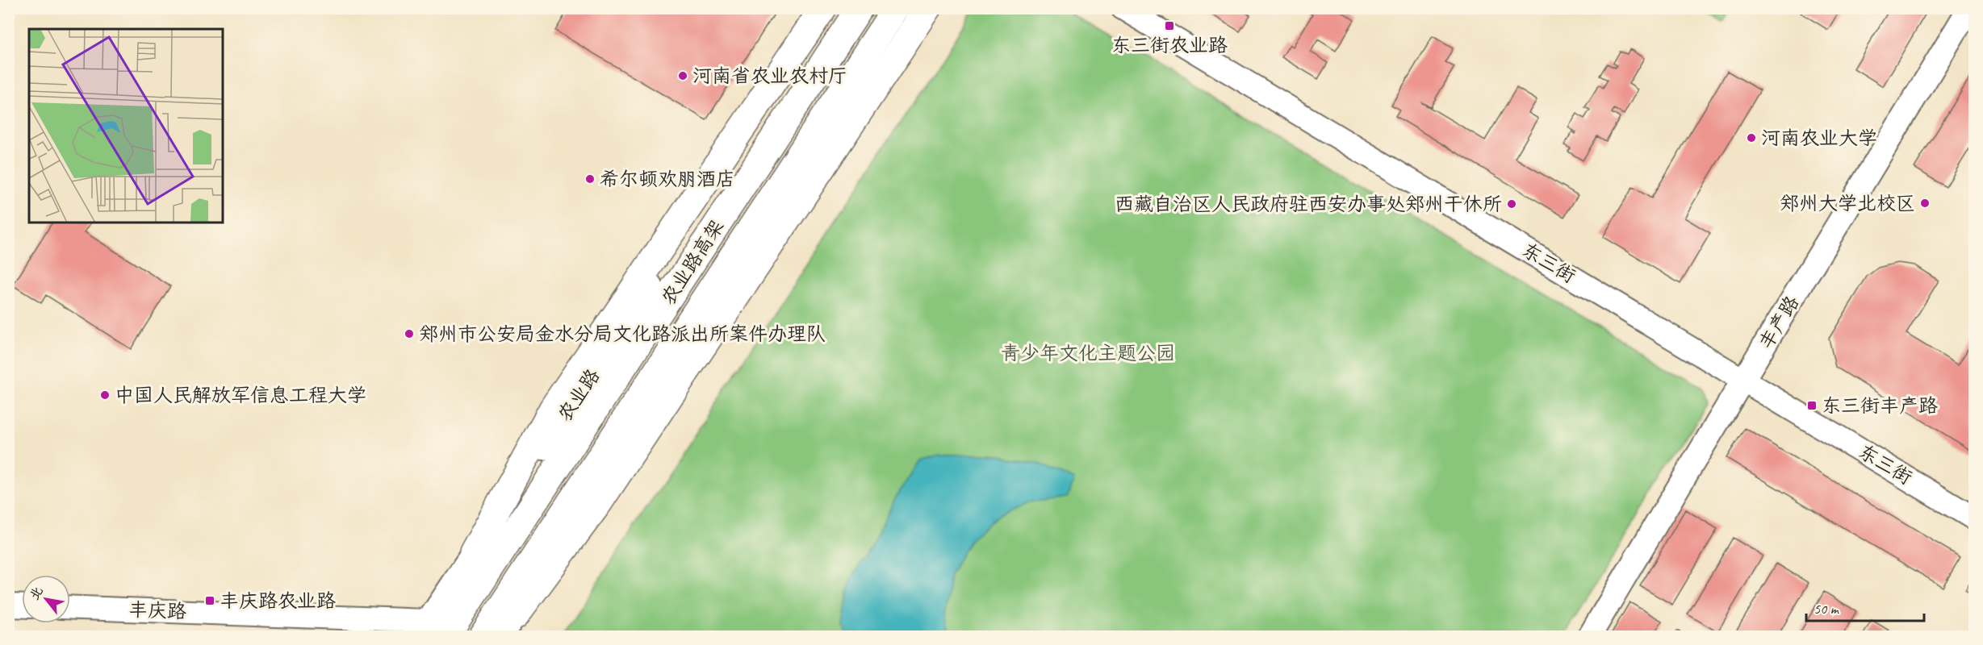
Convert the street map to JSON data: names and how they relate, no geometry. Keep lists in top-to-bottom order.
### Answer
{
  "streets": {
    "highway": ["农业路高架"],
    "street": [
      "东三街",
      "丰产路",
      "农业路",
      "丰庆路"
    ]
  },
  "crossings": [
    ["农业路高架", "农业路"],
    ["农业路高架", "丰庆路"],
    ["东三街", "丰产路"],
    ["农业路", "丰庆路"]
  ],
  "parks": ["青少年文化主题公园"],
  "places": {
    "transit": ["东三街农业路", "东三街丰产路", "丰庆路农业路"],
    "other": [
      "河南省农业农村厅",
      "河南农业大学",
      "希尔顿欢朋酒店",
      "郑州大学北校区",
      "西藏自治区人民政府驻西安办事处郑州干休所",
      "郑州市公安局金水分局文化路派出所案件办理队",
      "中国人民解放军信息工程大学"
    ]
  },
  "scale_bar": "50 m",
  "north": "top left"
}
